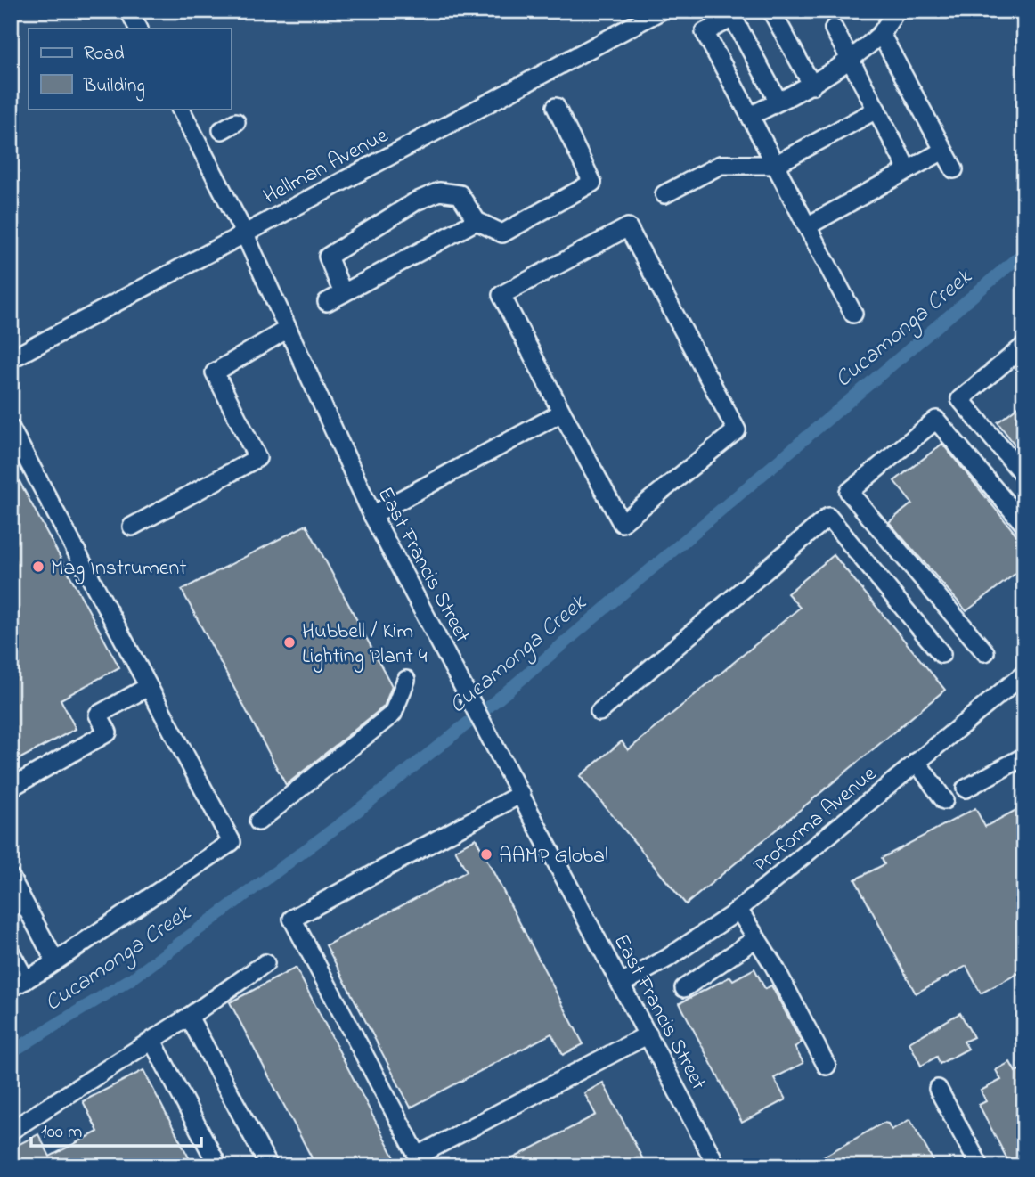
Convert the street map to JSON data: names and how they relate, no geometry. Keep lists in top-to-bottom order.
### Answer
{
  "streets": {
    "street": ["Hellman Avenue", "East Francis Street", "Proforma Avenue"]
  },
  "crossings": [
    ["Hellman Avenue", "East Francis Street"],
    ["East Francis Street", "Proforma Avenue"]
  ],
  "water": ["Cucamonga Creek"],
  "places": ["Mag Instrument", "Hubbell / Kim Lighting Plant 4", "AAMP Global"],
  "legend": ["Road", "Building"],
  "scale_bar": "100 m"
}
